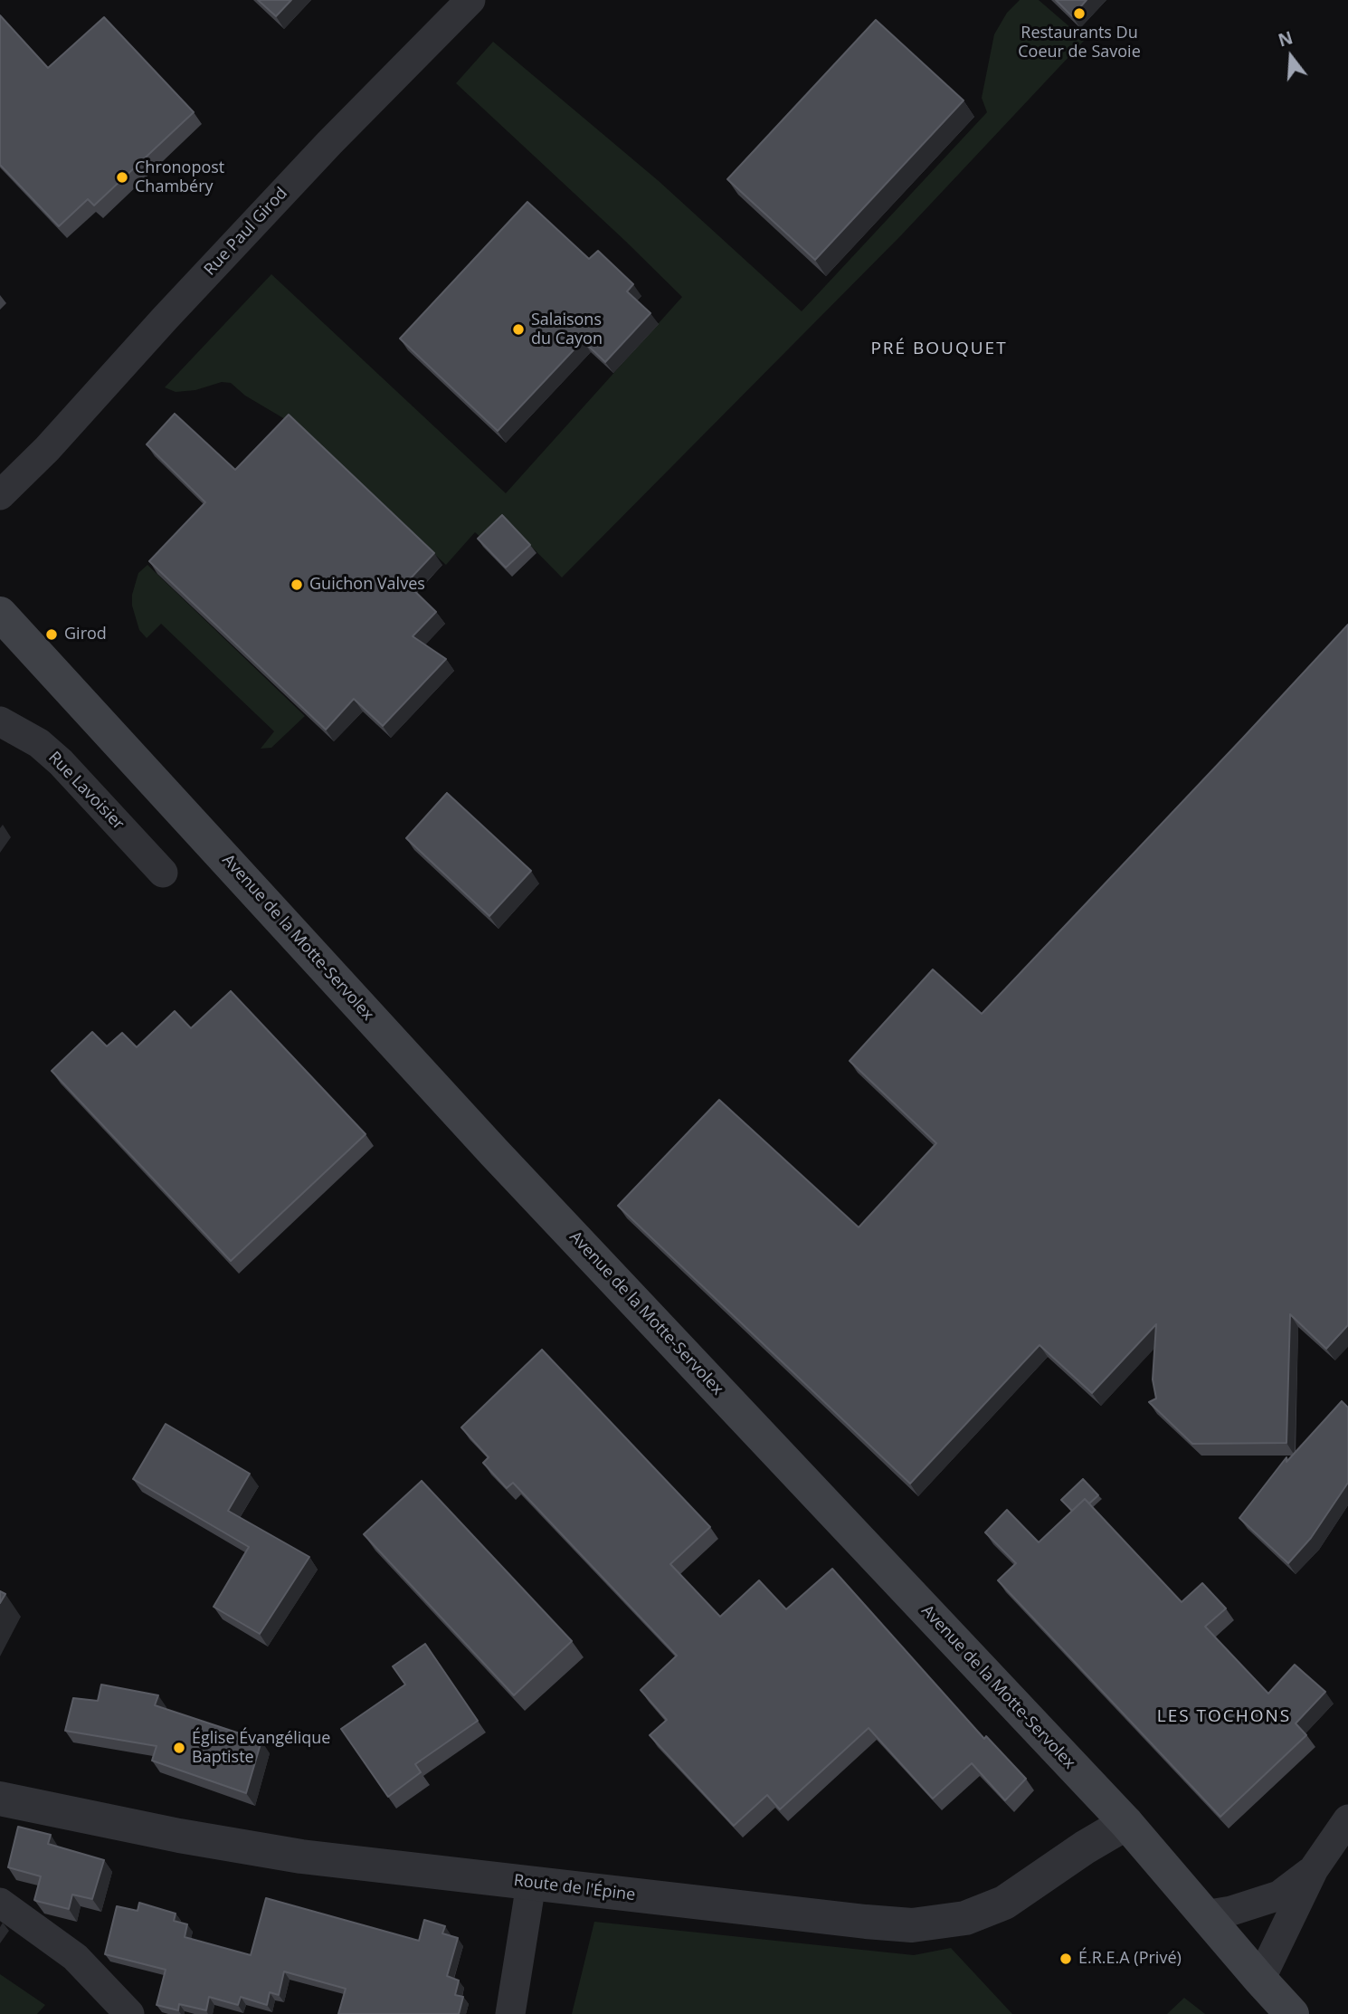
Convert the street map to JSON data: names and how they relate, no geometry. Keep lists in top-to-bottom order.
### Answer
{
  "streets": {
    "main road": ["Avenue de la Motte-Servolex"],
    "street": ["Rue Paul Girod", "Rue Lavoisier", "Route de l'Épine"]
  },
  "crossings": [
    ["Avenue de la Motte-Servolex", "Route de l'Épine"]
  ],
  "districts": ["PRÉ BOUQUET", "LES TOCHONS"],
  "places": [
    "Restaurants Du Coeur de Savoie",
    "Chronopost Chambéry",
    "Salaisons du Cayon",
    "Guichon Valves",
    "Girod",
    "Église Évangélique Baptiste",
    "É.R.E.A (Privé)"
  ],
  "north": "top"
}
